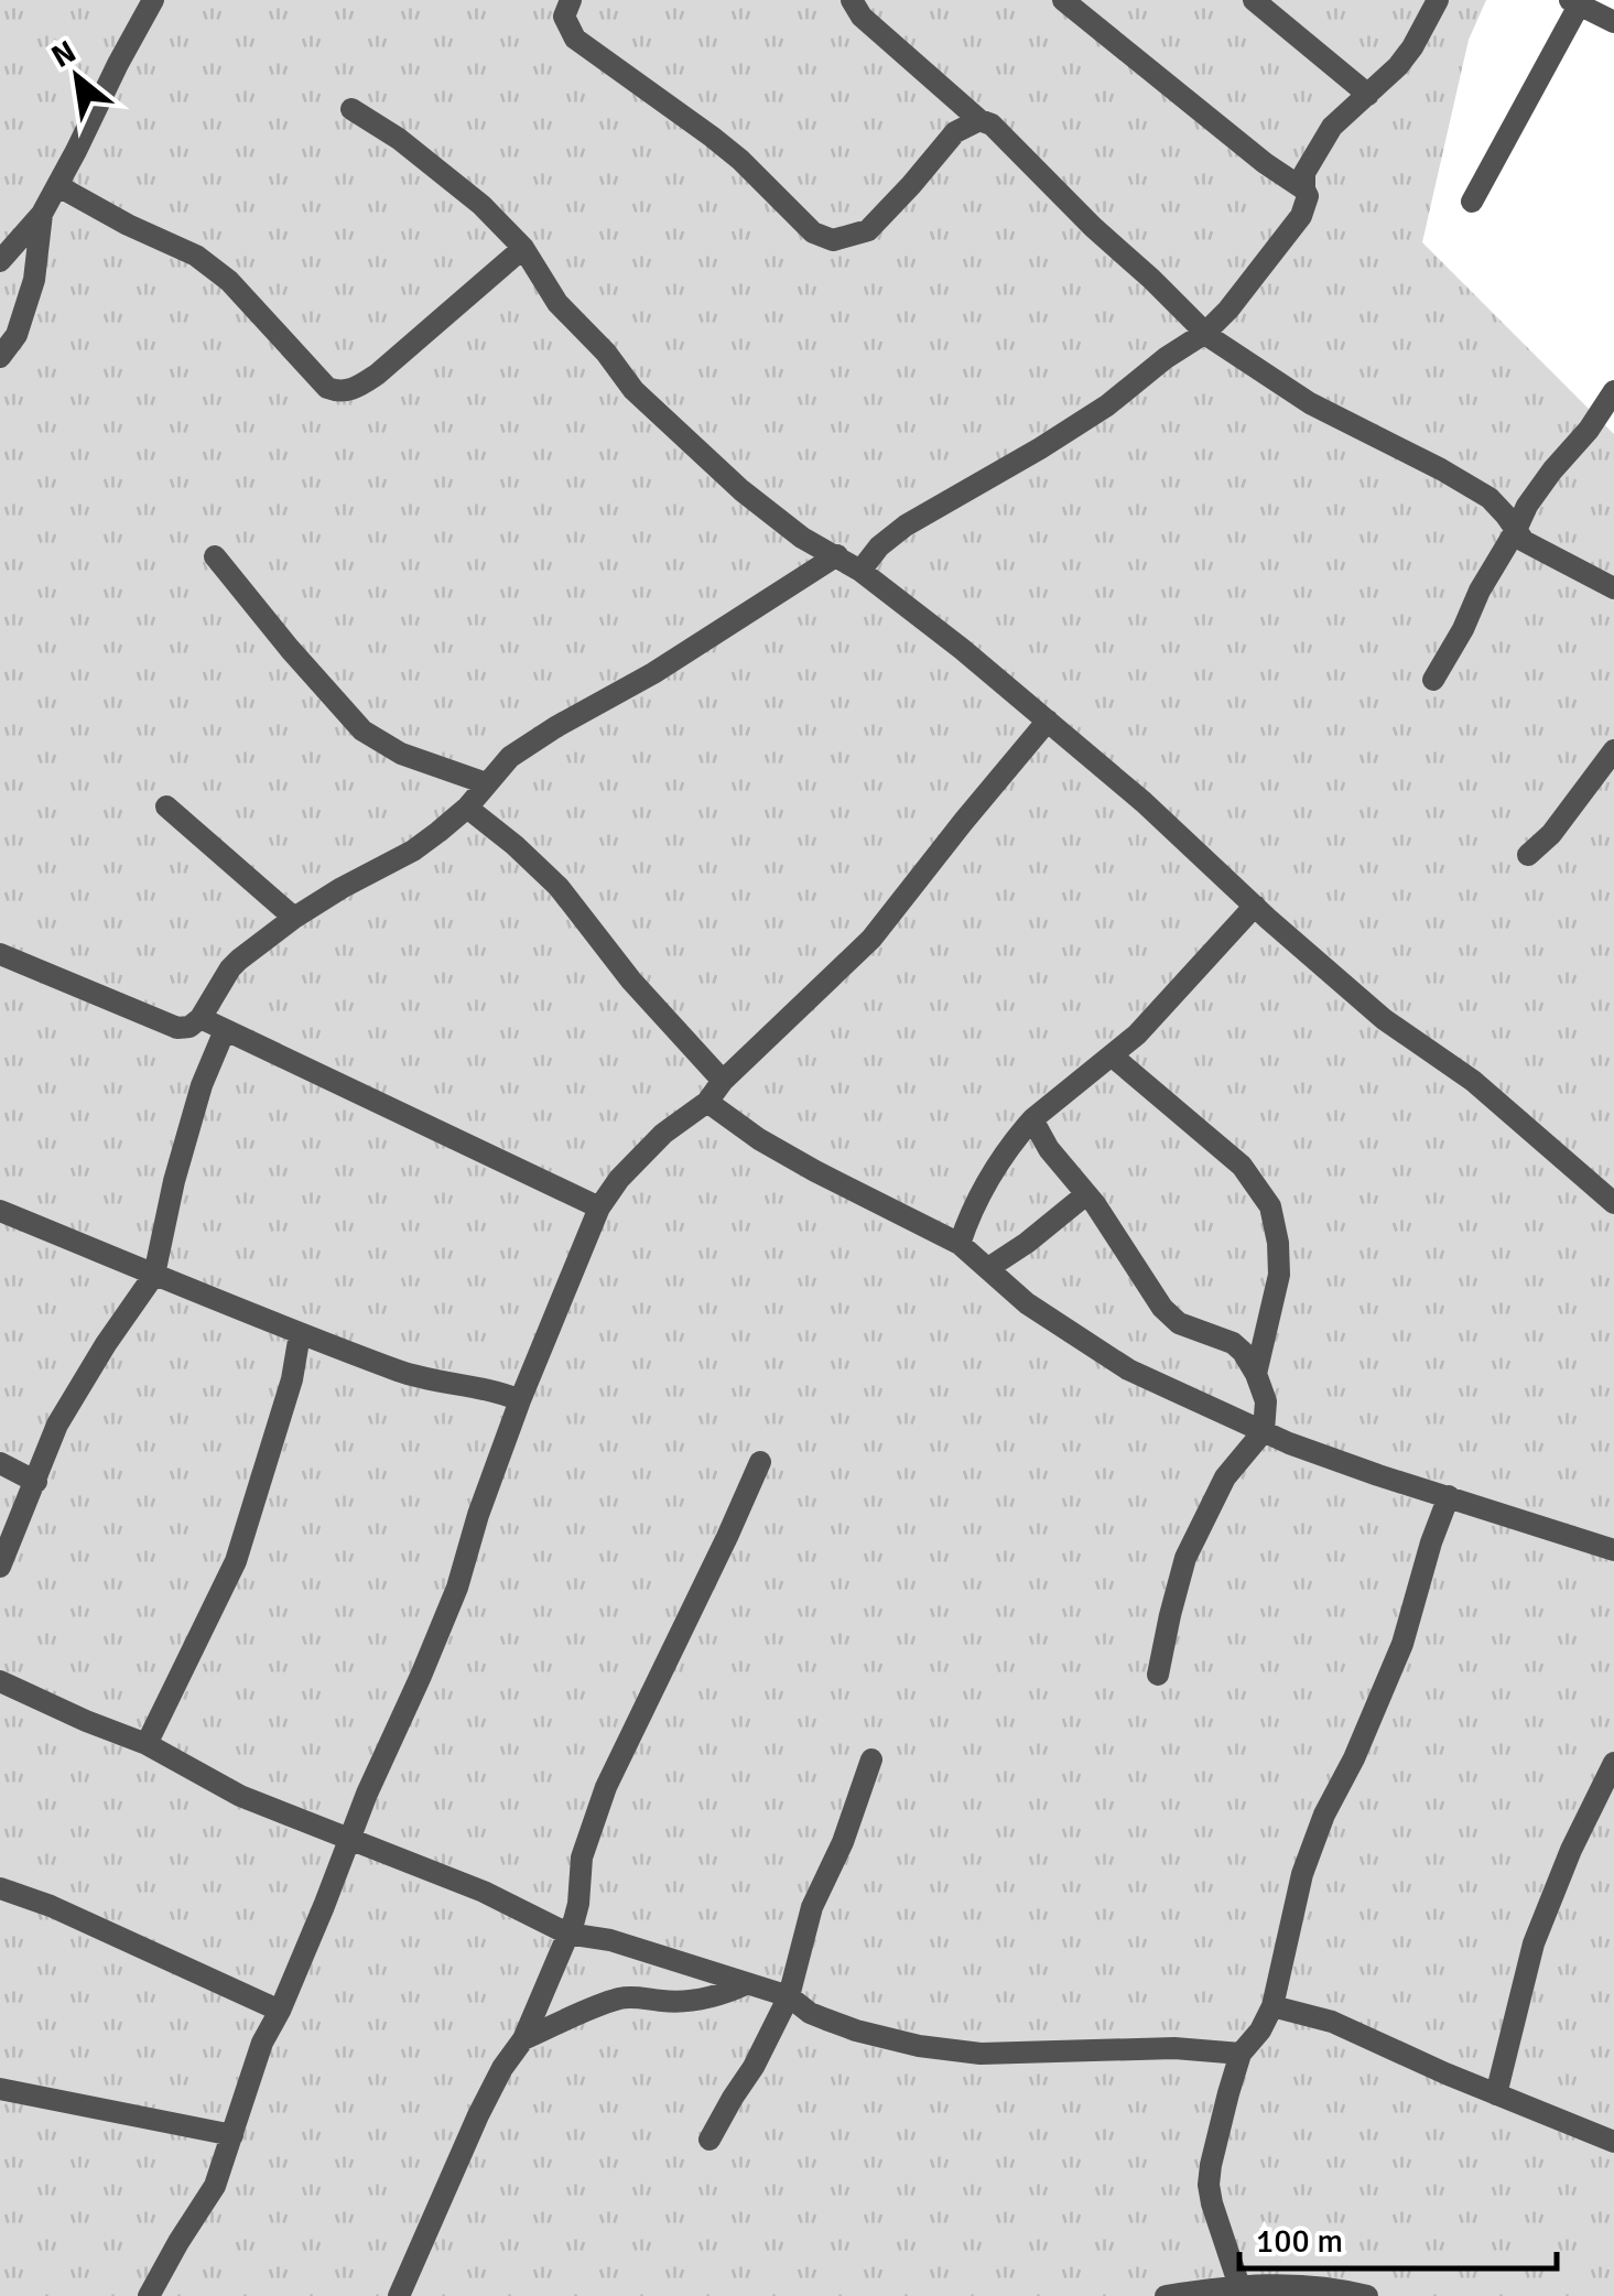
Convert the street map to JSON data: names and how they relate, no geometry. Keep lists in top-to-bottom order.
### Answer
{
  "scale_bar": "100 m",
  "north": "top left"
}
